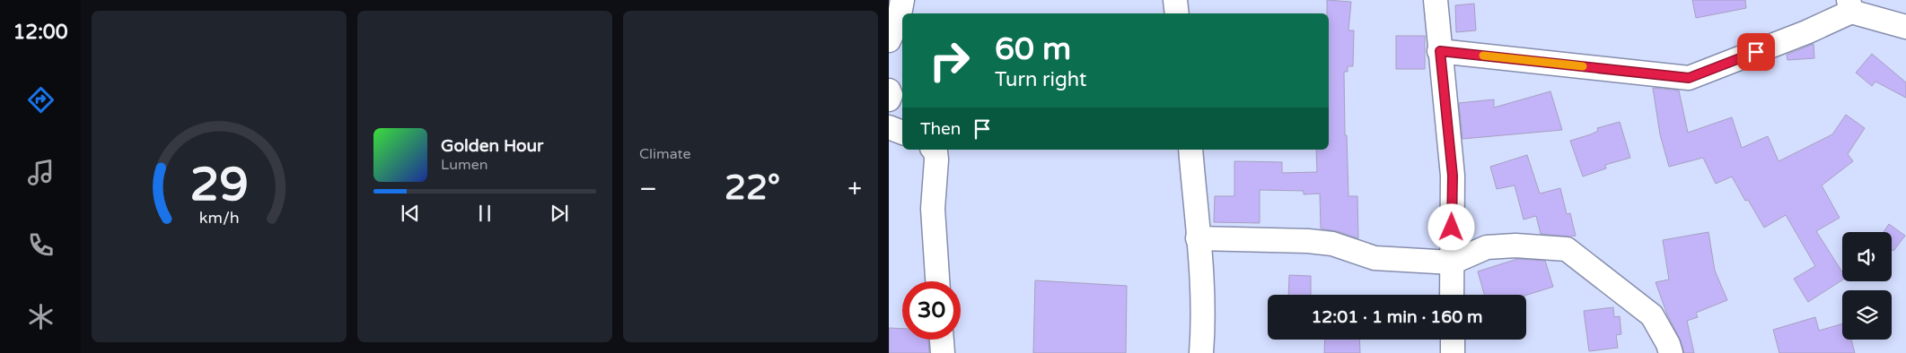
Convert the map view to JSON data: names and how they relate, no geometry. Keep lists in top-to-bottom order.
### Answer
{
  "page": {
    "tabs": "12:00",
    "tile": "Climate",
    "turn": ["60 m", "Turn right"],
    "then": "Then",
    "song": ["Golden Hour", "Lumen"],
    "heat": ["−", "22°", "+"],
    "limit": "30",
    "trip": "12:01 · 1 min · 160 m",
    "gauge": ["29", "km/h"]
  }
}
